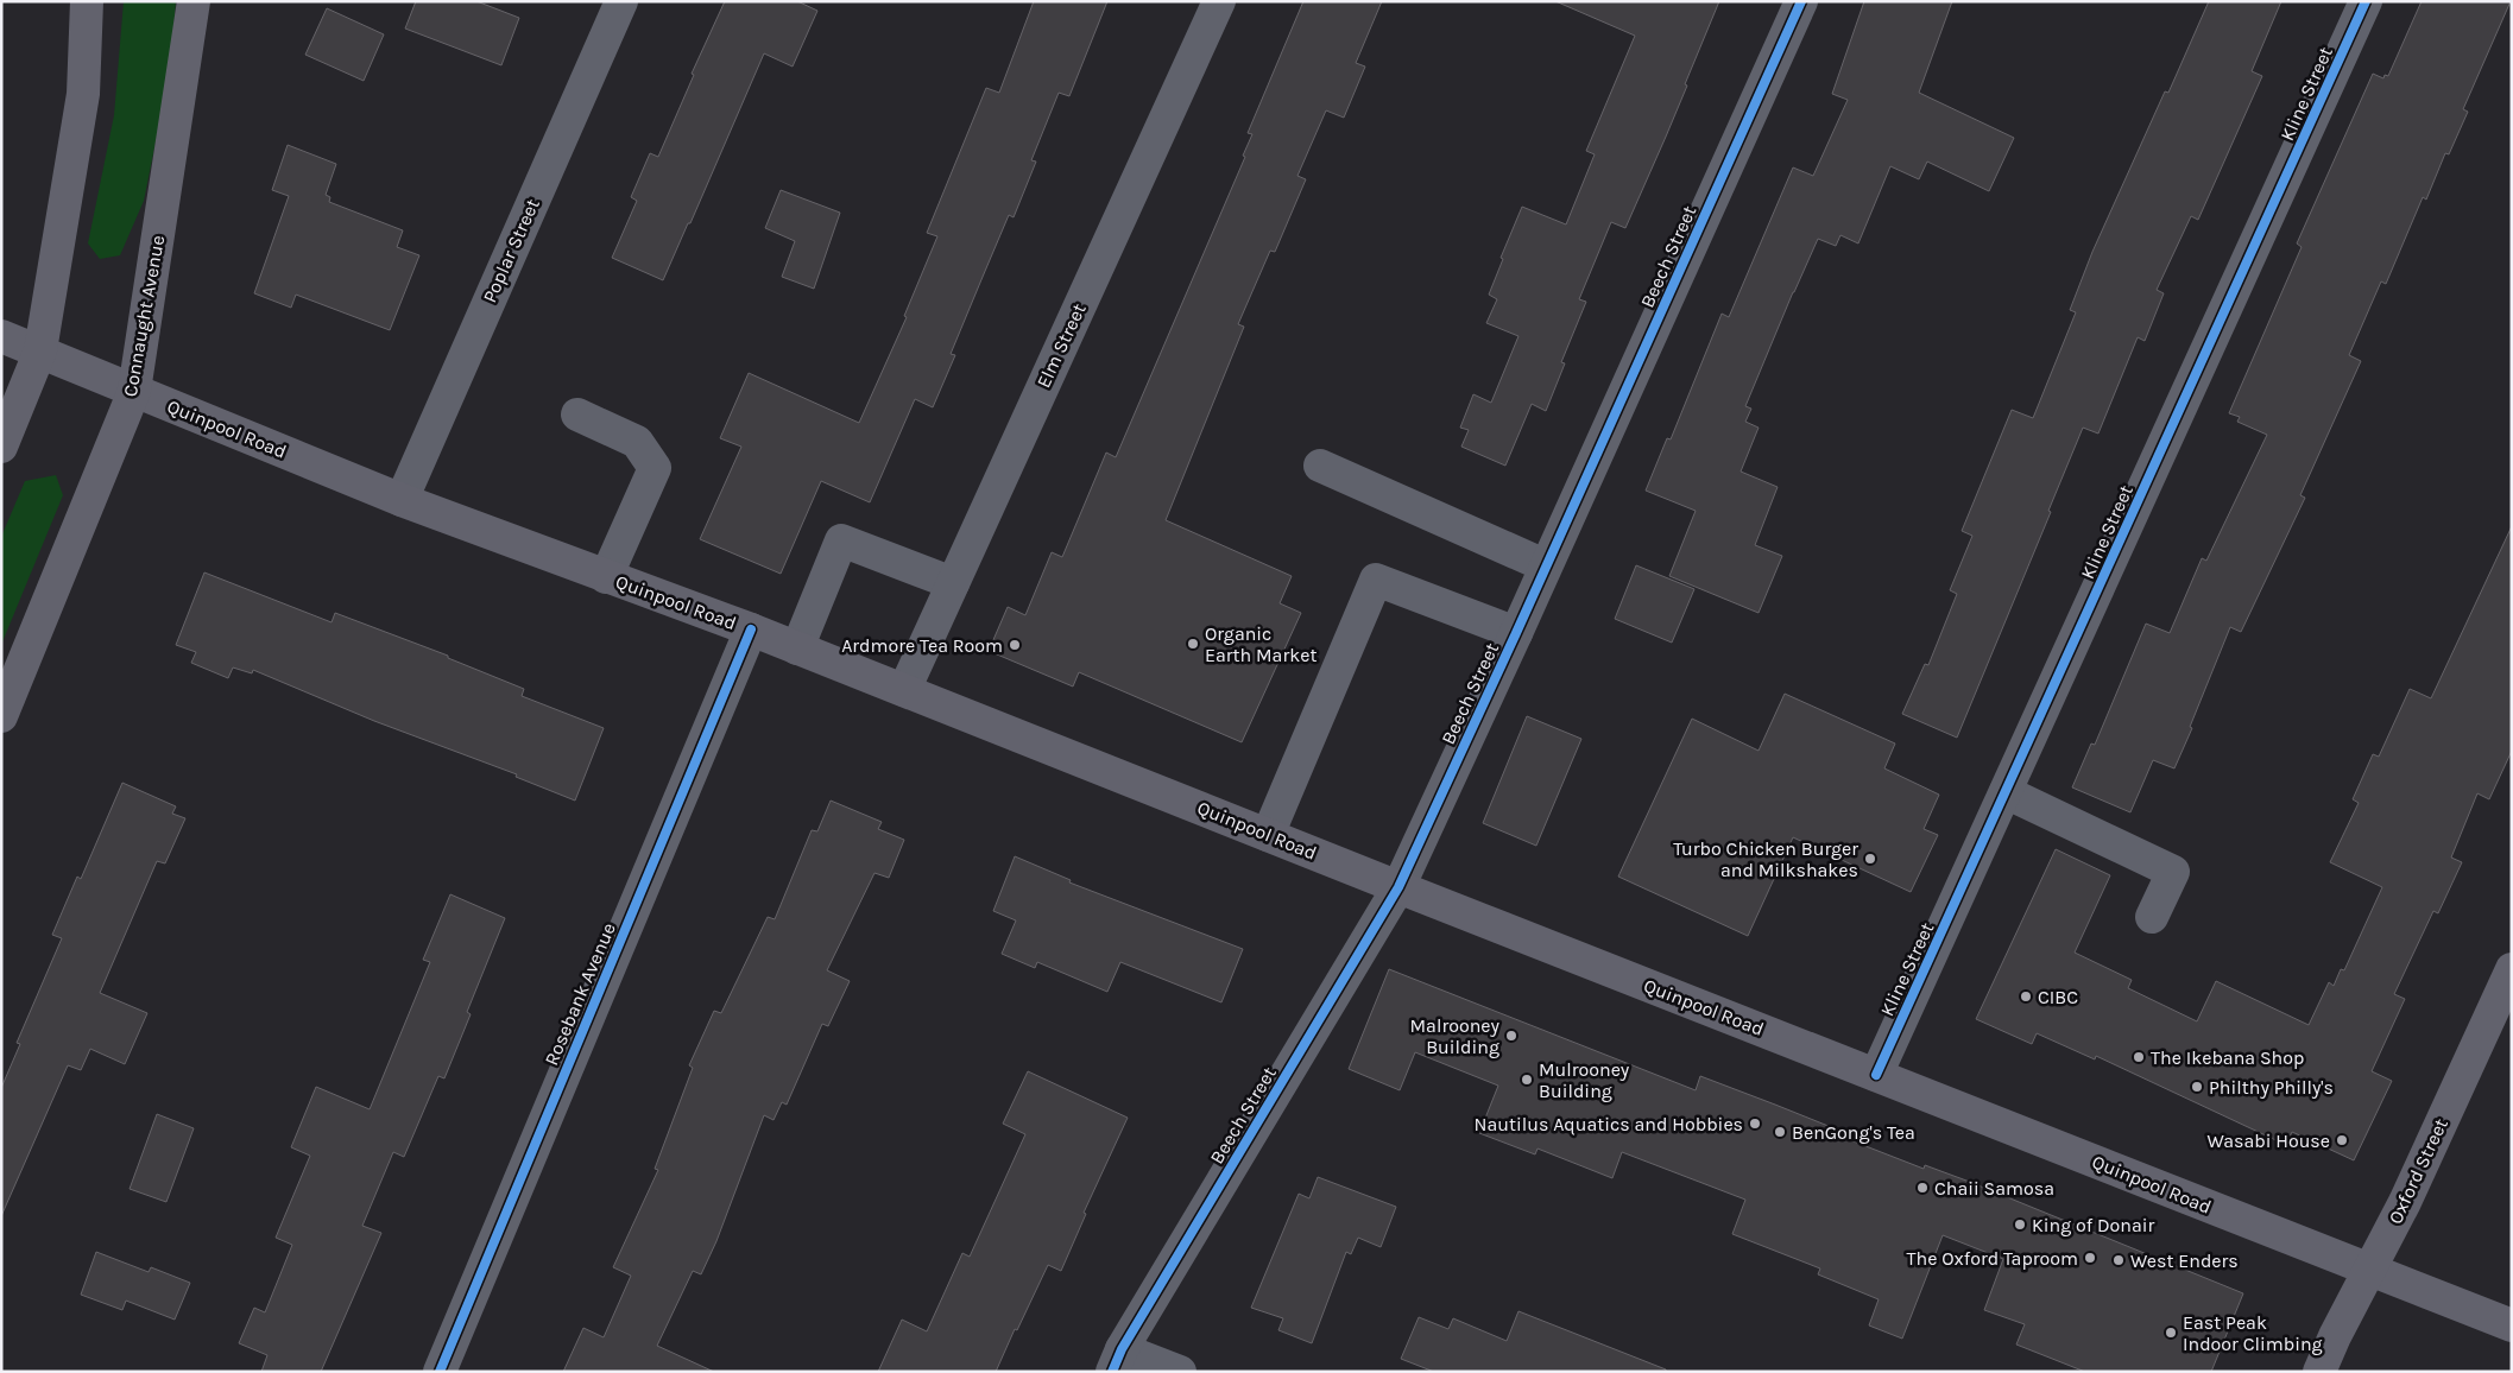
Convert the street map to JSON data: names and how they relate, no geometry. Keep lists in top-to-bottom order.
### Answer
{
  "streets": {
    "main road": ["Connaught Avenue", "Quinpool Road", "Oxford Street"],
    "street": [
      "Kline Street",
      "Poplar Street",
      "Beech Street",
      "Elm Street",
      "Rosebank Avenue"
    ]
  },
  "crossings": [
    ["Kline Street", "Quinpool Road"],
    ["Poplar Street", "Quinpool Road"],
    ["Beech Street", "Quinpool Road"],
    ["Connaught Avenue", "Quinpool Road"],
    ["Elm Street", "Quinpool Road"],
    ["Quinpool Road", "Rosebank Avenue"],
    ["Quinpool Road", "Oxford Street"]
  ],
  "places": [
    "Organic Earth Market",
    "Ardmore Tea Room",
    "Turbo Chicken Burger and Milkshakes",
    "CIBC",
    "Malrooney Building",
    "The Ikebana Shop",
    "Mulrooney Building",
    "Philthy Philly's",
    "Nautilus Aquatics and Hobbies",
    "BenGong's Tea",
    "Wasabi House",
    "Chaii Samosa",
    "King of Donair",
    "The Oxford Taproom",
    "West Enders",
    "East Peak Indoor Climbing"
  ]
}
